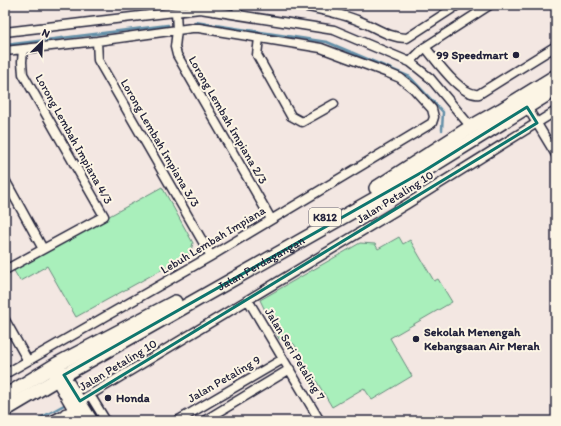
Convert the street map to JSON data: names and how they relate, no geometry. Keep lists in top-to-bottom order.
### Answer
{
  "streets": {
    "main road": ["K812", "Jalan Perdagangan"],
    "street": [
      "Lorong Lembah Impiana 2/3",
      "Lorong Lembah Impiana 4/3",
      "Lorong Lembah Impiana 3/3",
      "Jalan Petaling 10",
      "Lebuh Lembah Impiana",
      "Jalan Seri Petaling 7",
      "Jalan Petaling 9"
    ]
  },
  "crossings": [
    ["Lorong Lembah Impiana 2/3", "Lebuh Lembah Impiana"],
    ["Lorong Lembah Impiana 3/3", "Lebuh Lembah Impiana"],
    ["Jalan Petaling 10", "Jalan Seri Petaling 7"],
    ["Jalan Seri Petaling 7", "Jalan Petaling 9"]
  ],
  "places": ["99 Speedmart", "Sekolah Menengah Kebangsaan Air Merah", "Honda"],
  "north": "top right"
}
